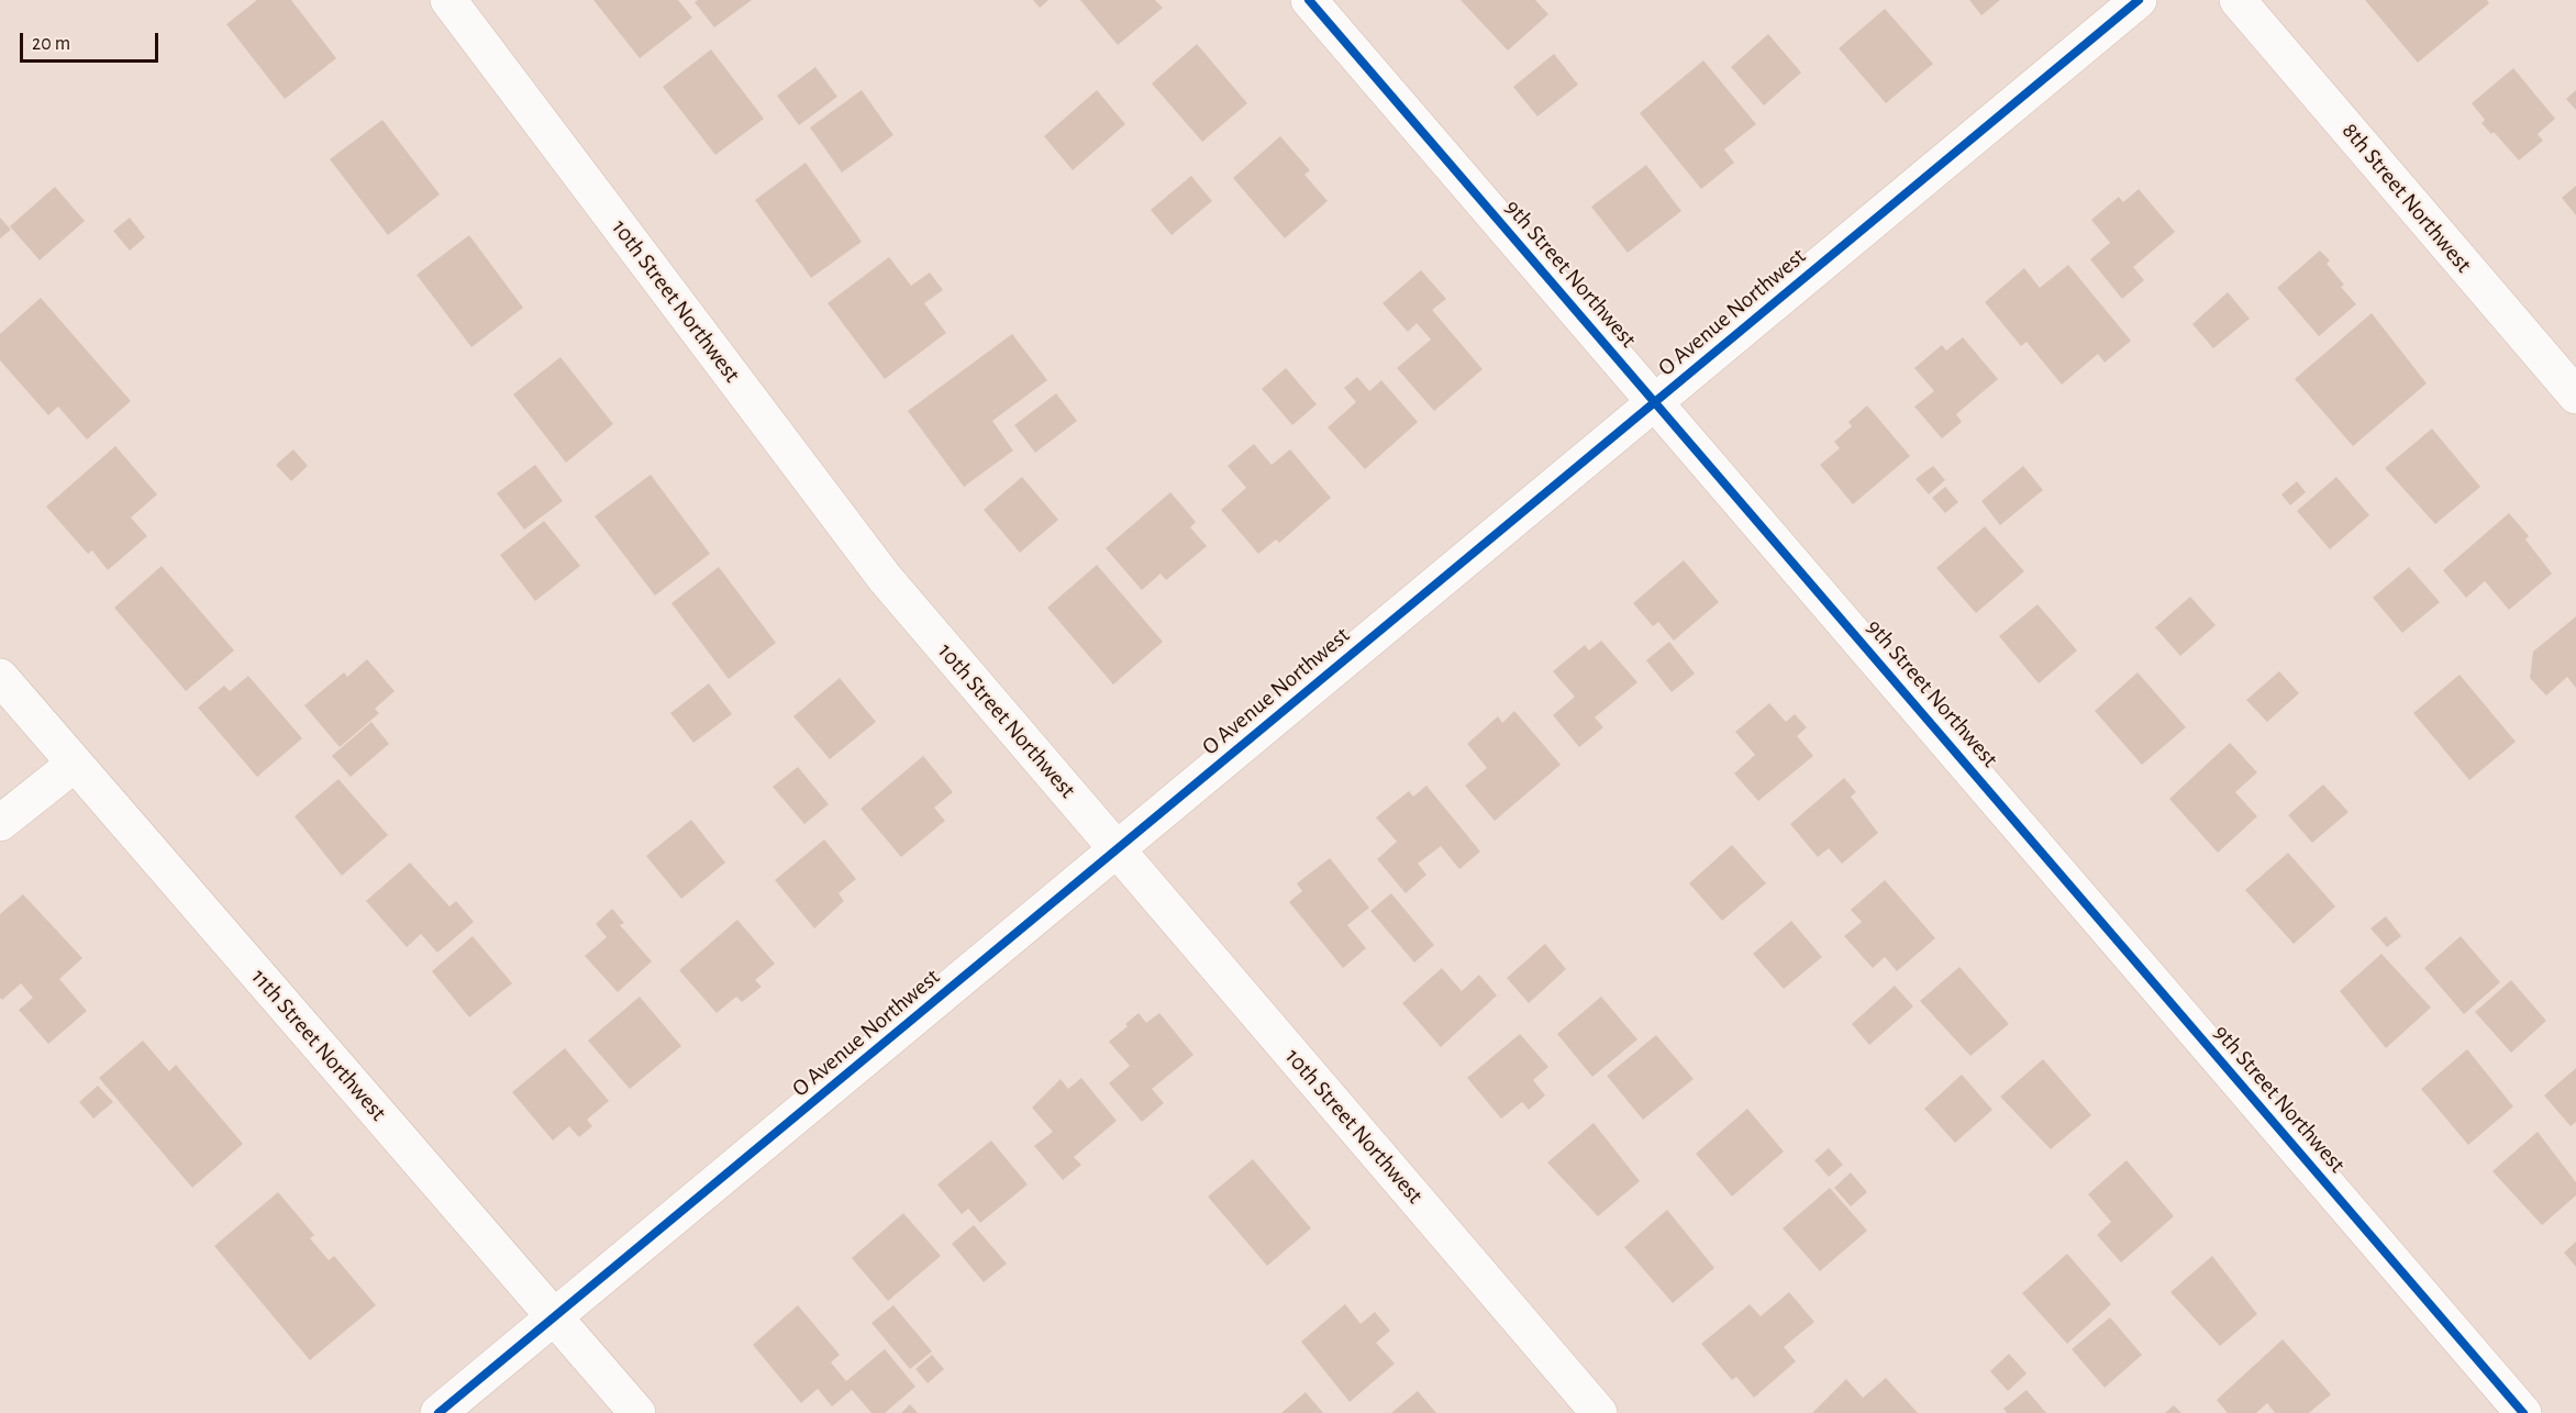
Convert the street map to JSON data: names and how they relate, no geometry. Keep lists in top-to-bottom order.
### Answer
{
  "streets": {
    "street": [
      "8th Street Northwest",
      "9th Street Northwest",
      "10th Street Northwest",
      "O Avenue Northwest",
      "11th Street Northwest"
    ]
  },
  "crossings": [
    ["9th Street Northwest", "O Avenue Northwest"],
    ["10th Street Northwest", "O Avenue Northwest"],
    ["O Avenue Northwest", "11th Street Northwest"]
  ],
  "scale_bar": "20 m"
}
